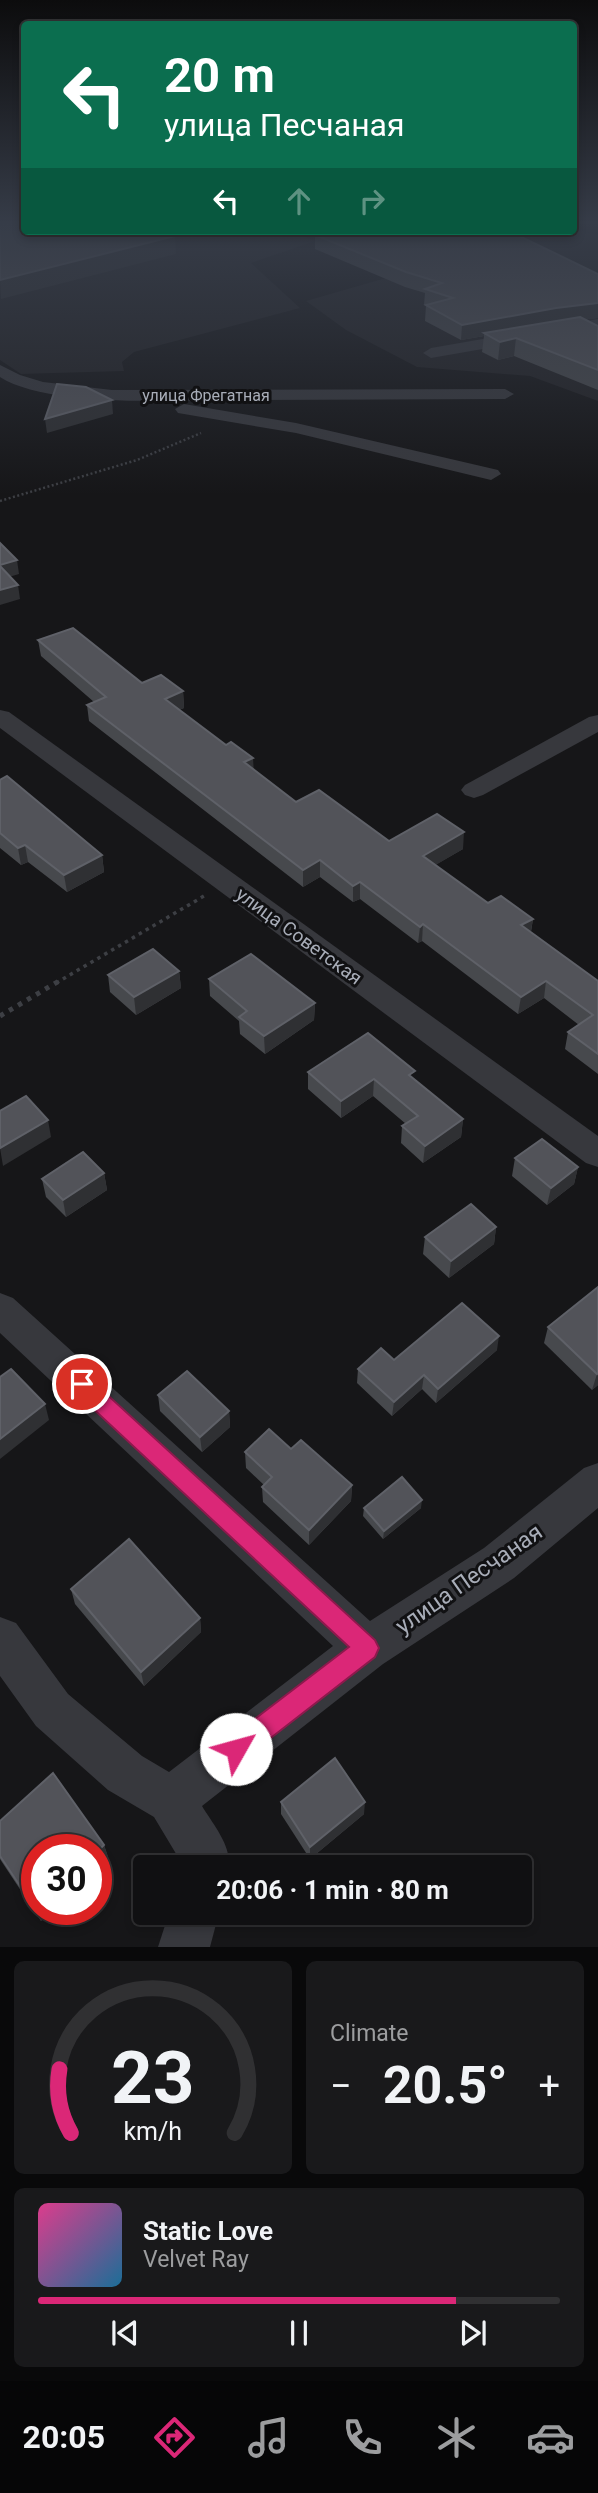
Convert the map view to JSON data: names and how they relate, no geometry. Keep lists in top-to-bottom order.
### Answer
{
  "streets": {
    "street": ["улица Фрегатная", "улица Советская", "улица Песчаная"]
  },
  "page": {
    "turn": ["20 m", "улица Песчаная"],
    "limit": "30",
    "trip": "20:06 · 1 min · 80 m",
    "tile": "Climate",
    "heat": ["−", "20.5°", "+"],
    "song": ["Static Love", "Velvet Ray"],
    "tabs": "20:05",
    "gauge": ["23", "km/h"]
  }
}
